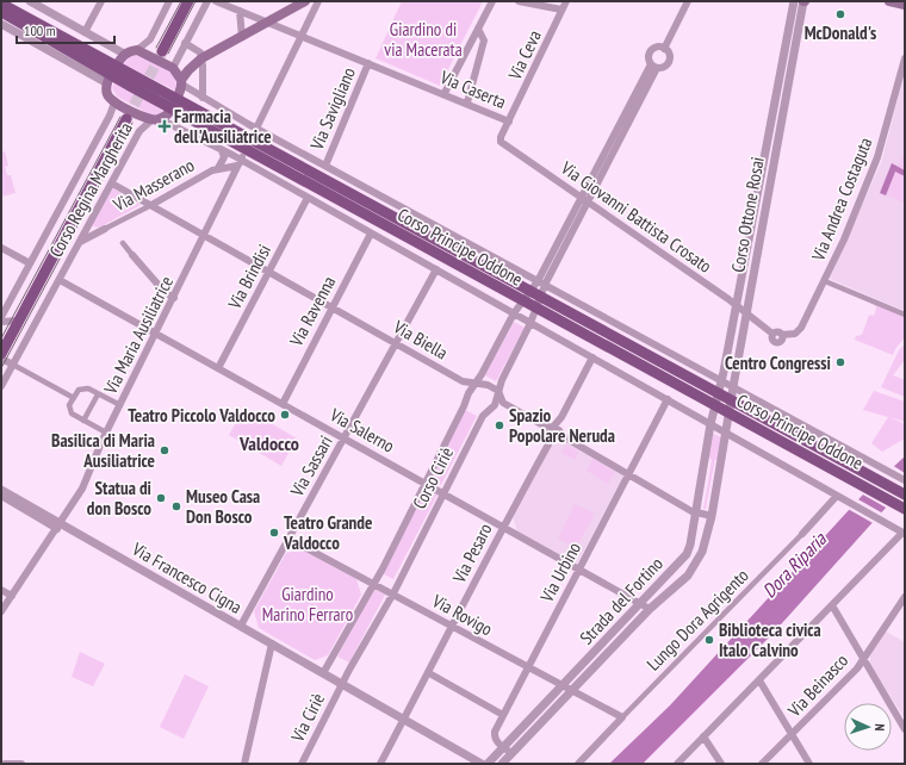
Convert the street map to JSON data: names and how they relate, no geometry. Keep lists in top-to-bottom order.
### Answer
{
  "streets": {
    "main road": ["Corso Regina Margherita", "Corso Principe Oddone"],
    "street": [
      "Via Ceva",
      "Via Caserta",
      "Via Savigliano",
      "Via Masserano",
      "Via Andrea Costaguta",
      "Corso Ottone Rosai",
      "Via Giovanni Battista Crosato",
      "Via Brindisi",
      "Via Ravenna",
      "Via Maria Ausiliatrice",
      "Via Biella",
      "Via Salerno",
      "Via Sassari",
      "Corso Ciriè",
      "Via Pesaro",
      "Via Urbino",
      "Via Francesco Cigna",
      "Strada del Fortino",
      "Via Rovigo",
      "Lungo Dora Agrigento",
      "Via Beinasco",
      "Via Ciriè"
    ]
  },
  "crossings": [
    ["Via Ceva", "Via Caserta"],
    ["Via Ceva", "Via Giovanni Battista Crosato"],
    ["Via Caserta", "Via Savigliano"],
    ["Via Caserta", "Via Giovanni Battista Crosato"],
    ["Via Caserta", "Via Maria Ausiliatrice"],
    ["Via Savigliano", "Corso Principe Oddone"],
    ["Via Masserano", "Corso Regina Margherita"],
    ["Via Masserano", "Corso Principe Oddone"],
    ["Via Masserano", "Via Maria Ausiliatrice"],
    ["Via Masserano", "Via Biella"],
    ["Corso Regina Margherita", "Corso Principe Oddone"],
    ["Corso Regina Margherita", "Via Biella"],
    ["Corso Regina Margherita", "Via Salerno"],
    ["Via Andrea Costaguta", "Via Giovanni Battista Crosato"],
    ["Corso Ottone Rosai", "Via Giovanni Battista Crosato"],
    ["Corso Ottone Rosai", "Corso Principe Oddone"],
    ["Corso Ottone Rosai", "Strada del Fortino"],
    ["Via Giovanni Battista Crosato", "Corso Ciriè"],
    ["Corso Principe Oddone", "Via Brindisi"],
    ["Corso Principe Oddone", "Via Ravenna"],
    ["Corso Principe Oddone", "Via Maria Ausiliatrice"],
    ["Corso Principe Oddone", "Via Sassari"],
    ["Corso Principe Oddone", "Corso Ciriè"],
    ["Corso Principe Oddone", "Via Pesaro"],
    ["Corso Principe Oddone", "Via Urbino"],
    ["Corso Principe Oddone", "Strada del Fortino"],
    ["Corso Principe Oddone", "Lungo Dora Agrigento"],
    ["Via Brindisi", "Via Biella"],
    ["Via Brindisi", "Via Salerno"],
    ["Via Ravenna", "Via Biella"],
    ["Via Ravenna", "Via Salerno"],
    ["Via Maria Ausiliatrice", "Via Biella"],
    ["Via Maria Ausiliatrice", "Via Salerno"],
    ["Via Maria Ausiliatrice", "Via Francesco Cigna"],
    ["Via Biella", "Via Sassari"],
    ["Via Biella", "Corso Ciriè"],
    ["Via Salerno", "Via Sassari"],
    ["Via Salerno", "Corso Ciriè"],
    ["Via Salerno", "Via Pesaro"],
    ["Via Salerno", "Via Urbino"],
    ["Via Salerno", "Strada del Fortino"],
    ["Via Sassari", "Via Francesco Cigna"],
    ["Via Sassari", "Via Rovigo"],
    ["Corso Ciriè", "Via Francesco Cigna"],
    ["Corso Ciriè", "Via Rovigo"],
    ["Corso Ciriè", "Via Ciriè"],
    ["Via Pesaro", "Via Francesco Cigna"],
    ["Via Pesaro", "Via Rovigo"],
    ["Via Urbino", "Strada del Fortino"],
    ["Via Urbino", "Via Rovigo"],
    ["Via Francesco Cigna", "Via Ciriè"],
    ["Strada del Fortino", "Via Rovigo"],
    ["Via Rovigo", "Lungo Dora Agrigento"]
  ],
  "districts": ["Valdocco"],
  "water": ["Dora Riparia"],
  "parks": ["Giardino di via Macerata", "Giardino Marino Ferraro"],
  "places": {
    "other": [
      "McDonald's",
      "Centro Congressi",
      "Teatro Piccolo Valdocco",
      "Spazio Popolare Neruda",
      "Basilica di Maria Ausiliatrice",
      "Statua di don Bosco",
      "Museo Casa Don Bosco",
      "Teatro Grande Valdocco",
      "Biblioteca civica Italo Calvino"
    ],
    "health": ["Farmacia dell'Ausiliatrice"]
  },
  "scale_bar": "100 m",
  "north": "right"
}
